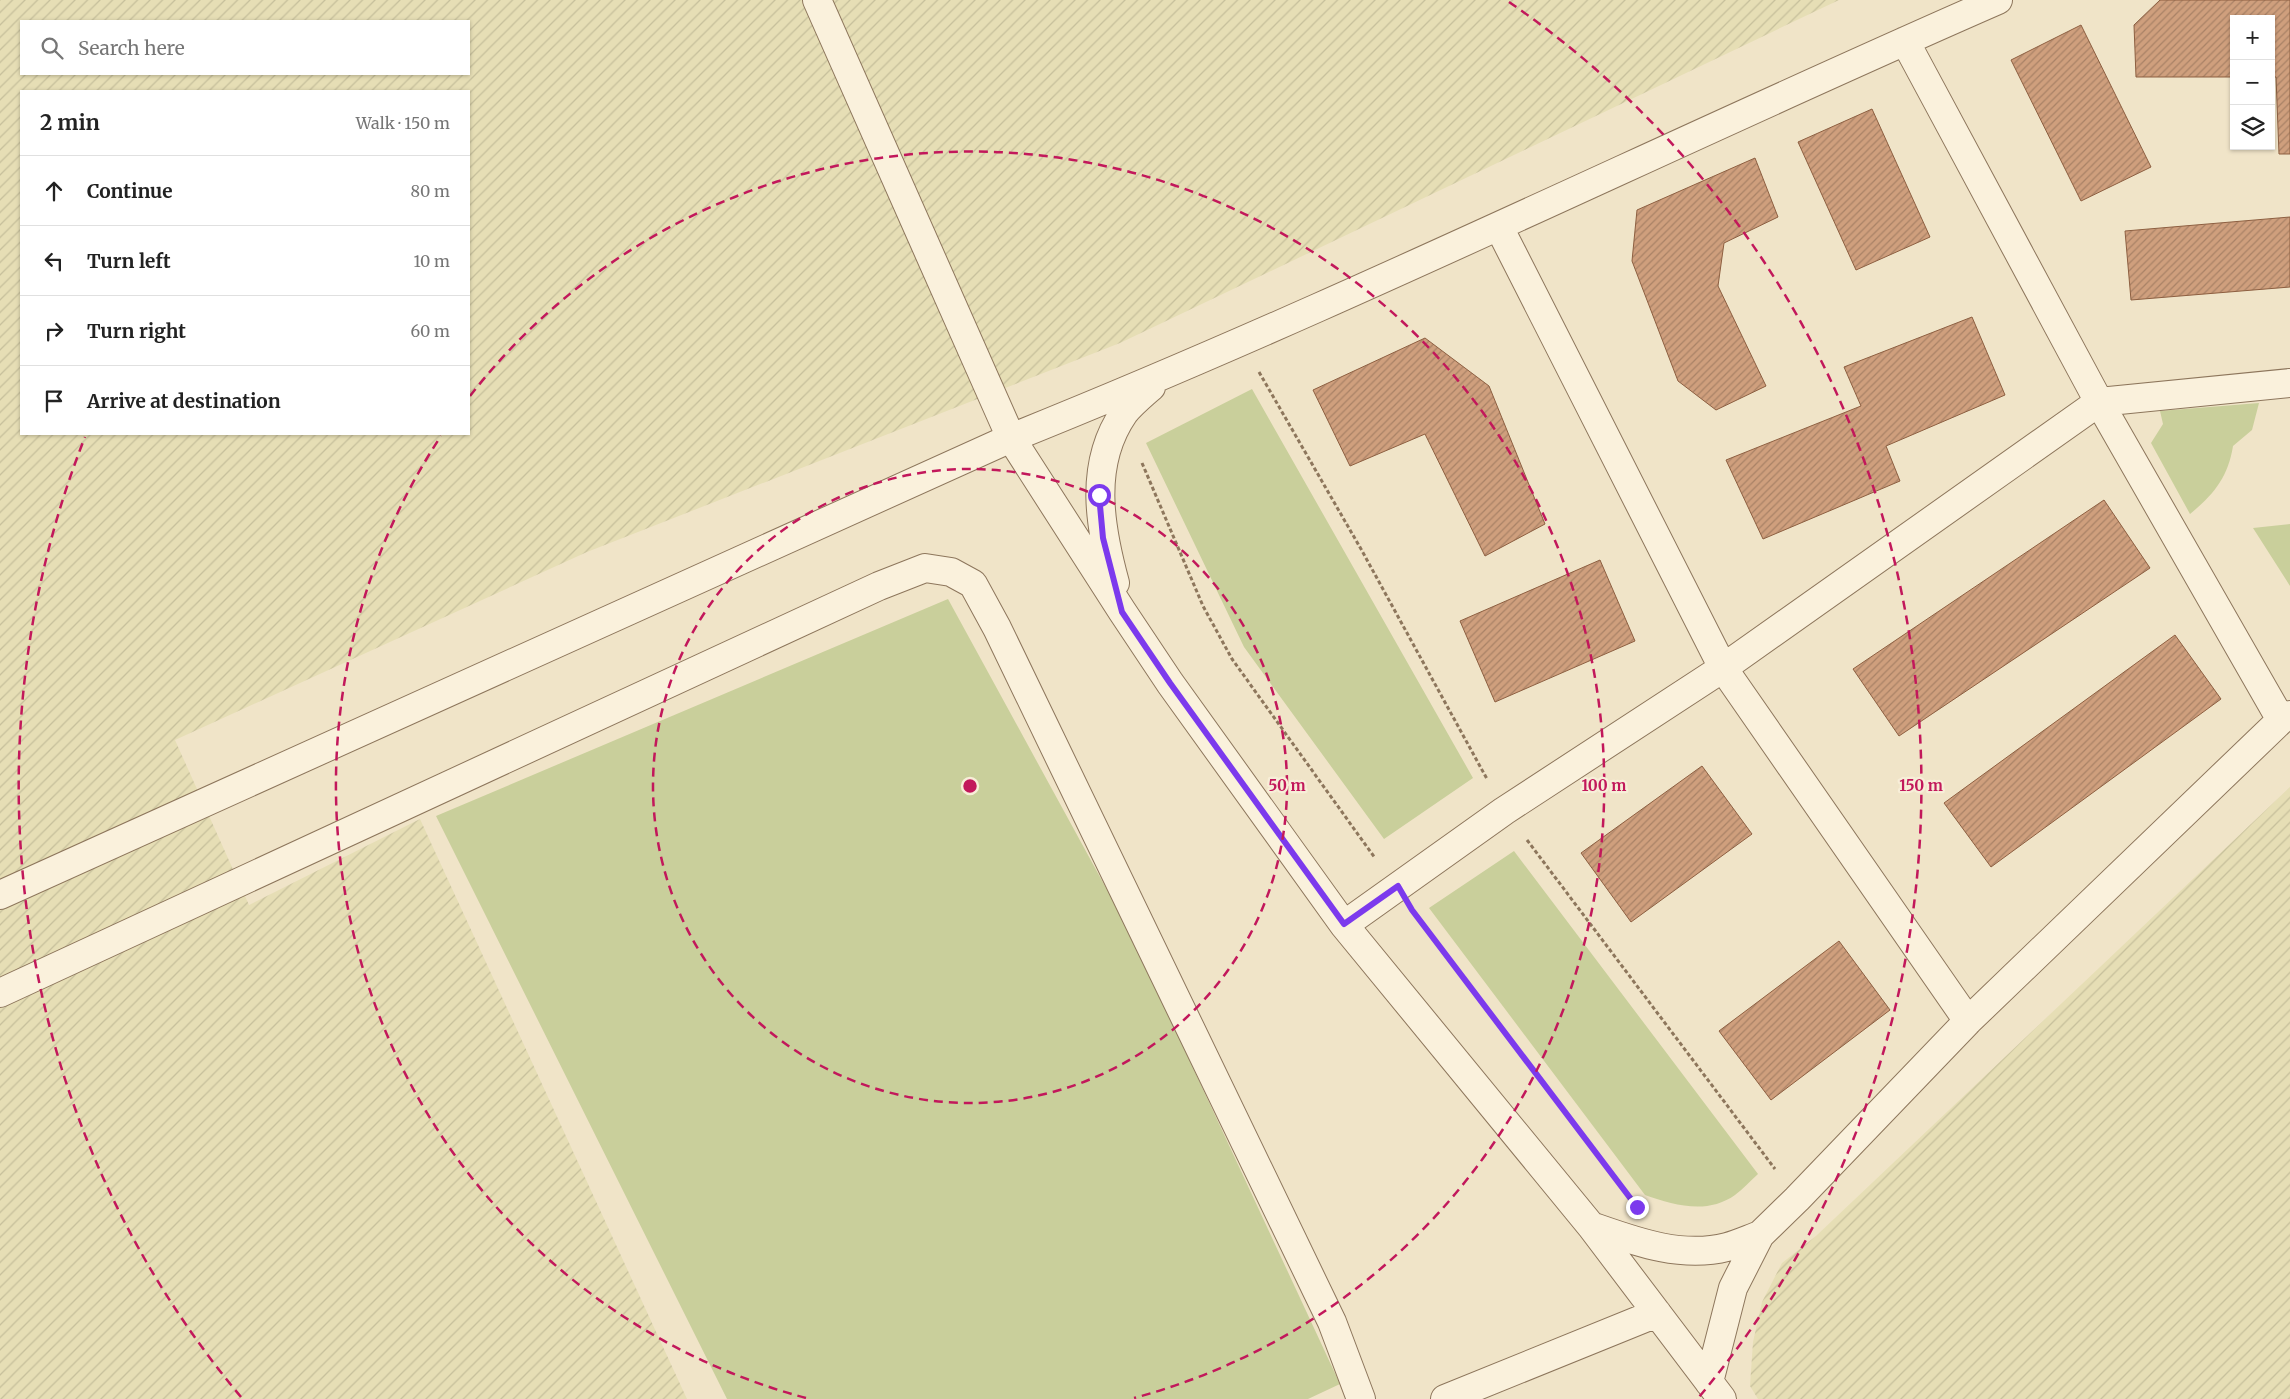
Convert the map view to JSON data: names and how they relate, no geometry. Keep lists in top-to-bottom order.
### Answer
{
  "page": {
    "map_buttons": ["+", "−"],
    "search": "Search here",
    "heading": ["2 min", "Walk · 150 m"],
    "list": [
      ["Continue", "80 m"],
      ["Turn left", "10 m"],
      ["Turn right", "60 m"],
      "Arrive at destination"
    ]
  },
  "rings": ["50 m", "100 m", "150 m"]
}
